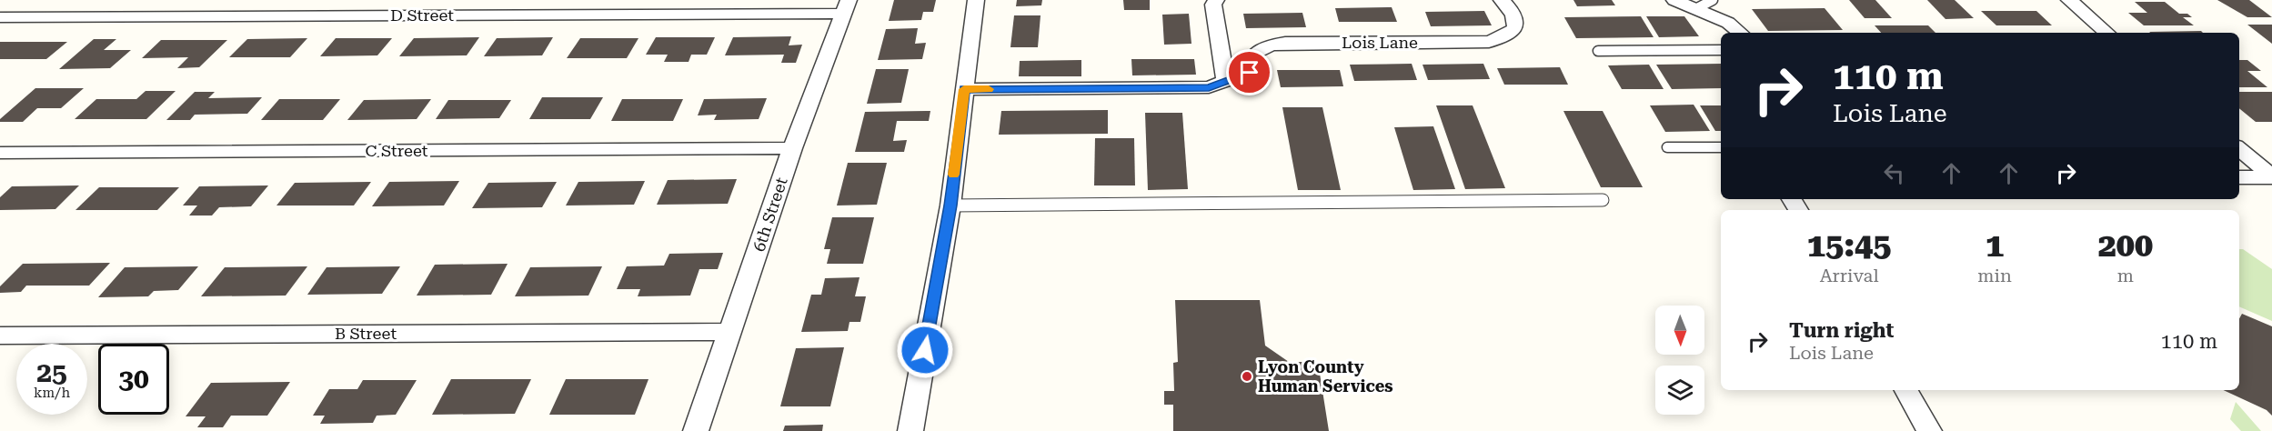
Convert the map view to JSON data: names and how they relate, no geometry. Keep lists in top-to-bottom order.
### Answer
{
  "streets": {
    "street": [
      "D Street",
      "Lois Lane",
      "C Street",
      "6th Street",
      "B Street"
    ]
  },
  "crossings": [
    ["D Street", "6th Street"],
    ["C Street", "6th Street"],
    ["6th Street", "B Street"]
  ],
  "places": ["Lyon County Human Services"],
  "north": "bottom",
  "page": {
    "turn": ["110 m", "Lois Lane"],
    "eta": [
      "15:45",
      "Arrival",
      "1",
      "min",
      "200",
      "m"
    ],
    "list": [
      {
        "name": "Turn right",
        "note": "Lois Lane",
        "value": "110 m"
      }
    ],
    "speed": "25 km/h",
    "limit": "30"
  }
}
